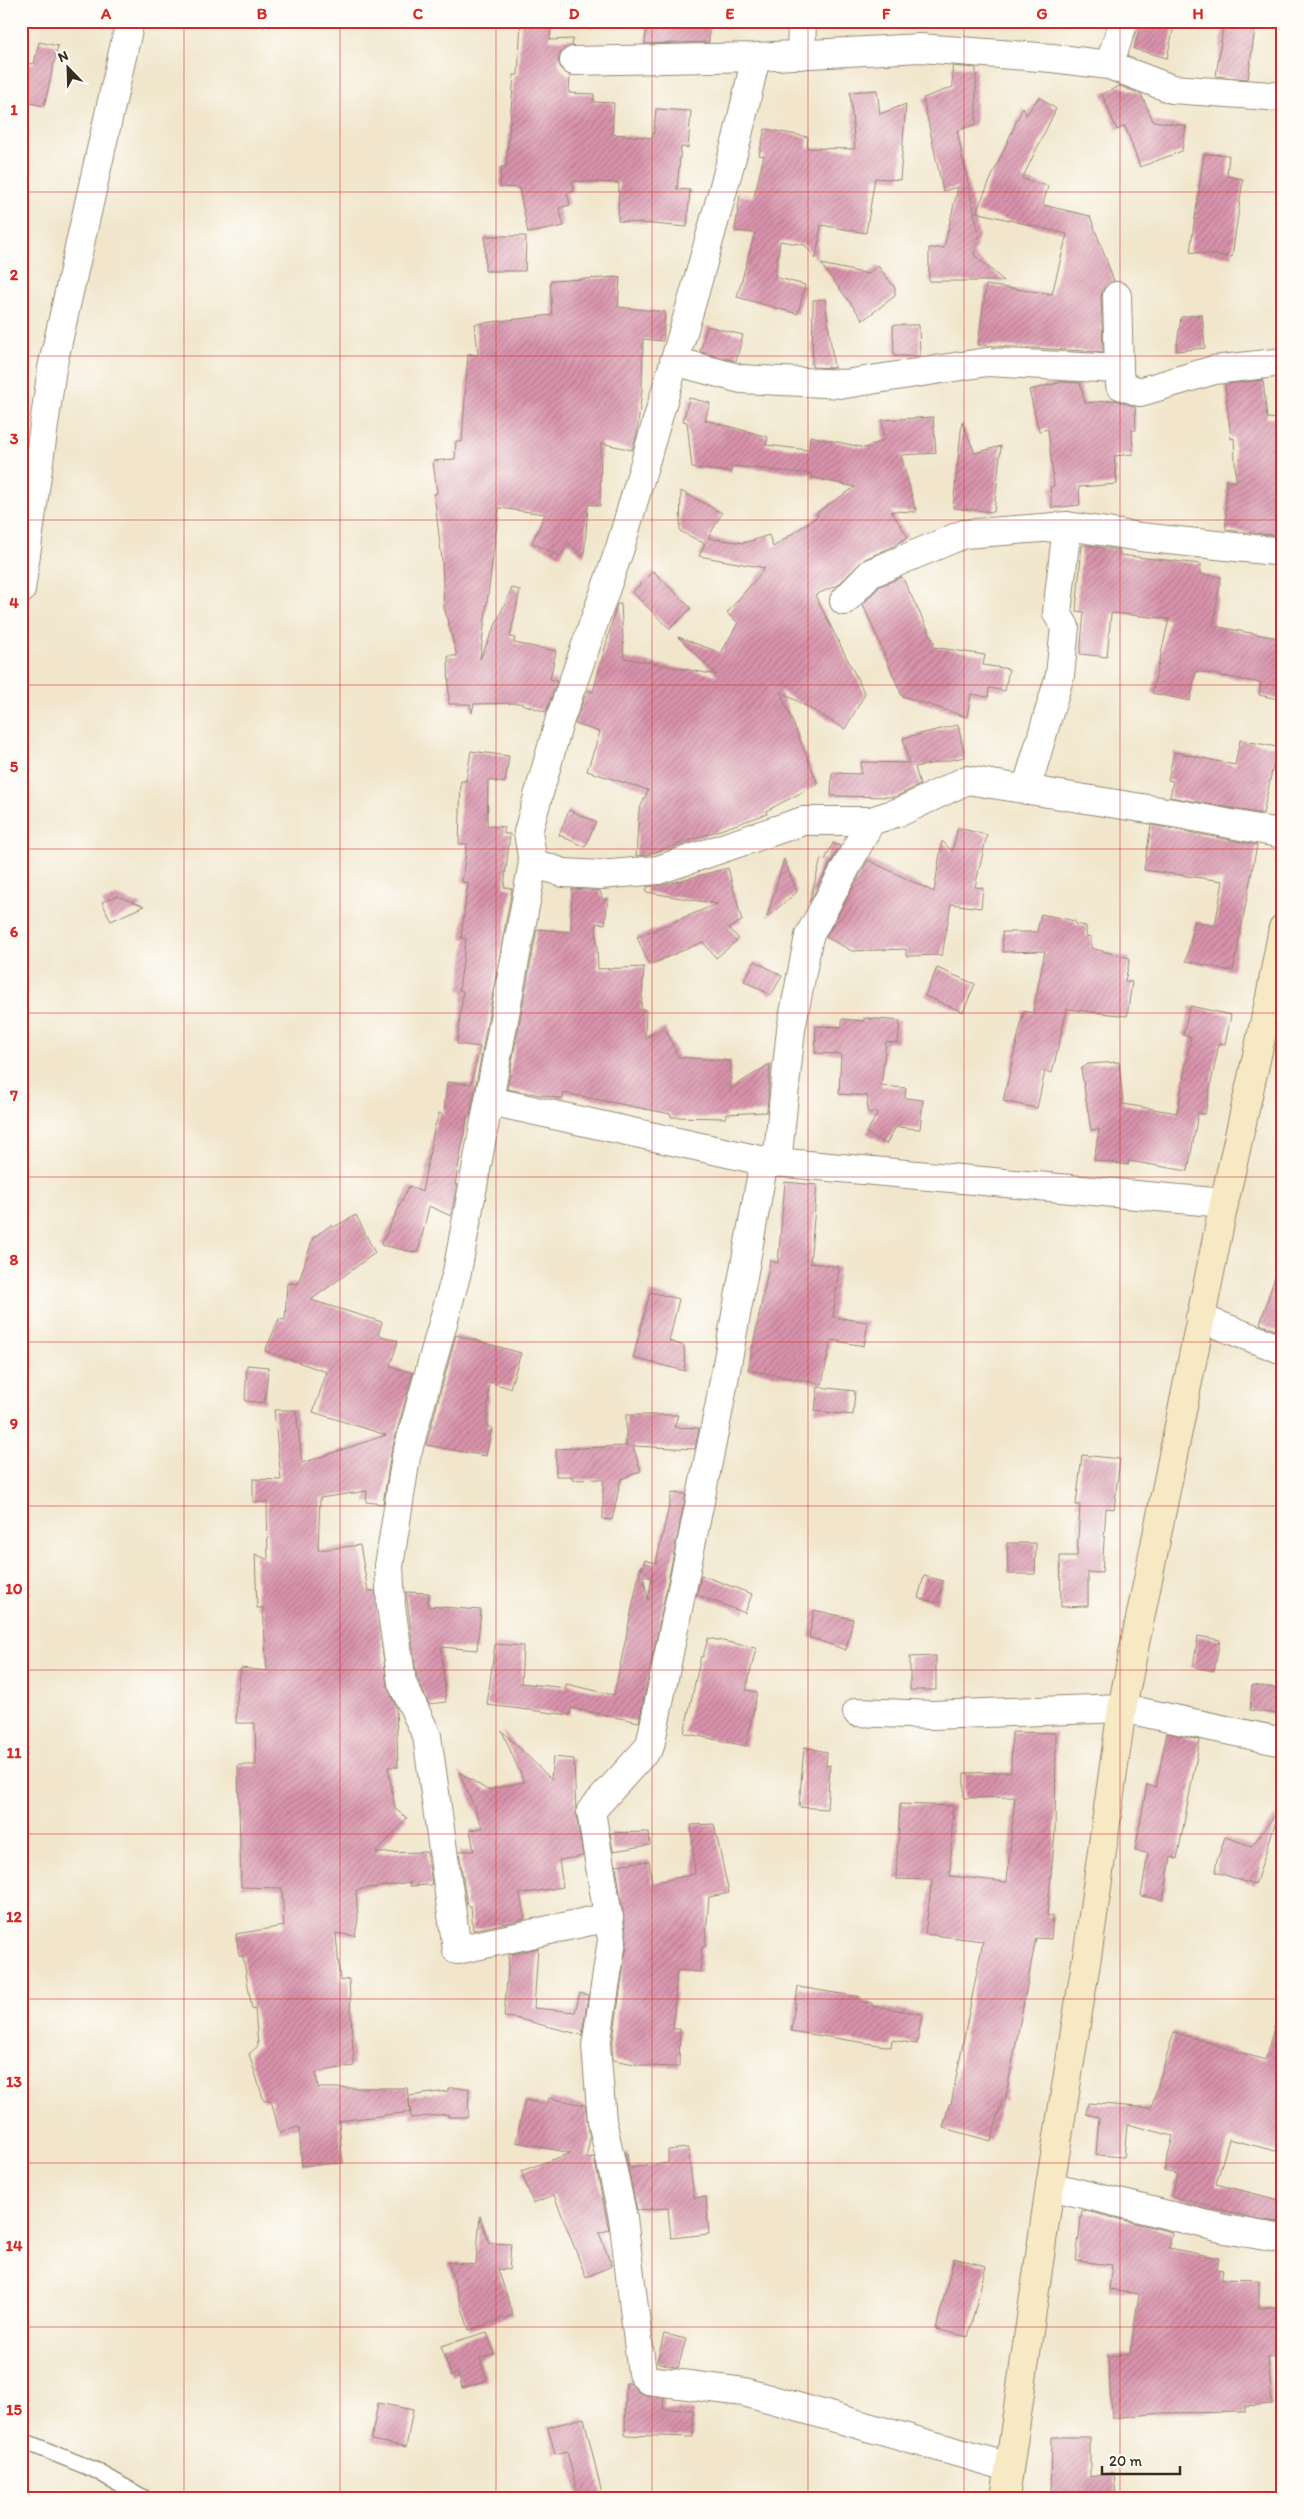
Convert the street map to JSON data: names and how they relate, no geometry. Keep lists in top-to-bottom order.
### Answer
{
  "scale_bar": "20 m",
  "north": "top left",
  "grid": {
    "columns": [
      "A",
      "B",
      "C",
      "D",
      "E",
      "F",
      "G",
      "H"
    ],
    "rows": [
      "1",
      "2",
      "3",
      "4",
      "5",
      "6",
      "7",
      "8",
      "9",
      "10",
      "11",
      "12",
      "13",
      "14",
      "15"
    ]
  }
}
